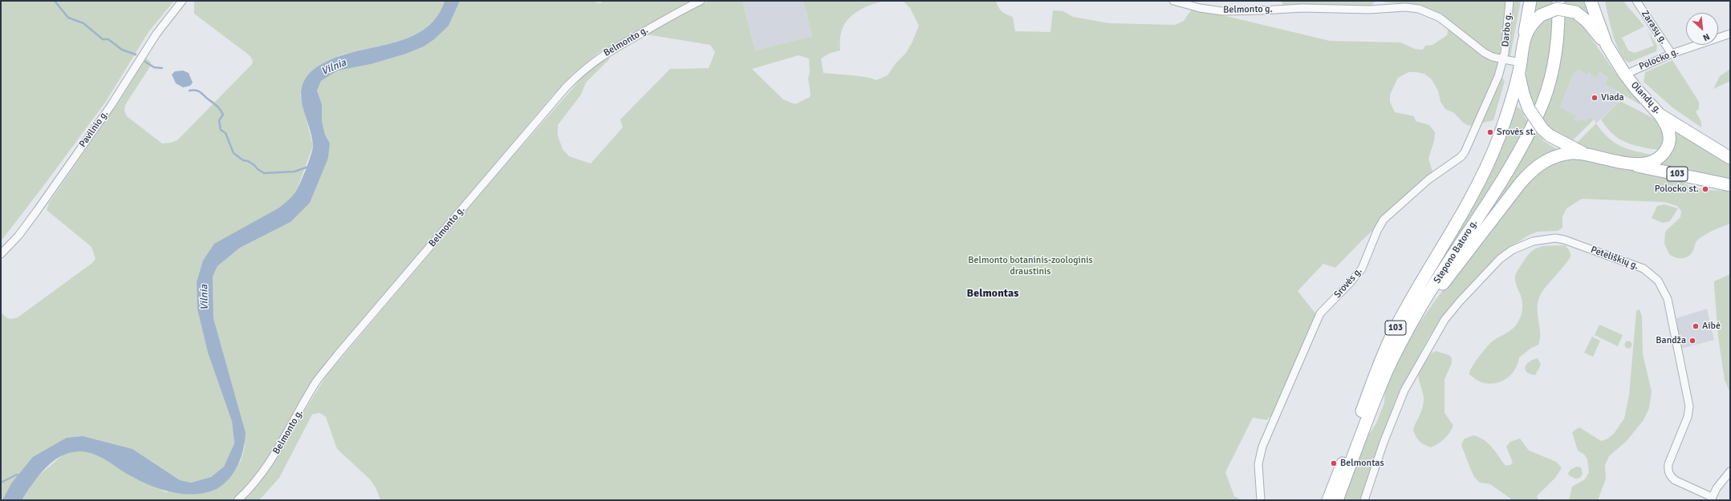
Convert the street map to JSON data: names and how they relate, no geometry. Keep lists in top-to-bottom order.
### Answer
{
  "streets": {
    "main road": ["Olandų g.", "103", "Stepono Batoro g."],
    "street": [
      "Belmonto g.",
      "Zarasų g.",
      "Darbo g.",
      "Polocko g.",
      "Pavilnio g.",
      "Peteliškių g.",
      "Srovės g."
    ]
  },
  "crossings": [
    ["Belmonto g.", "Darbo g."],
    ["Belmonto g.", "103"],
    ["Belmonto g.", "Stepono Batoro g."],
    ["Belmonto g.", "Srovės g."],
    ["Zarasų g.", "Polocko g."],
    ["Darbo g.", "Srovės g."],
    ["Polocko g.", "Olandų g."],
    ["Olandų g.", "103"],
    ["103", "Stepono Batoro g."]
  ],
  "districts": ["Belmontas"],
  "water": ["Vilnia"],
  "parks": ["Belmonto botaninis-zoologinis draustinis"],
  "places": [
    "Viada",
    "Srovės st.",
    "Polocko st.",
    "Aibė",
    "Bandža",
    "Belmontas"
  ],
  "north": "bottom right"
}
